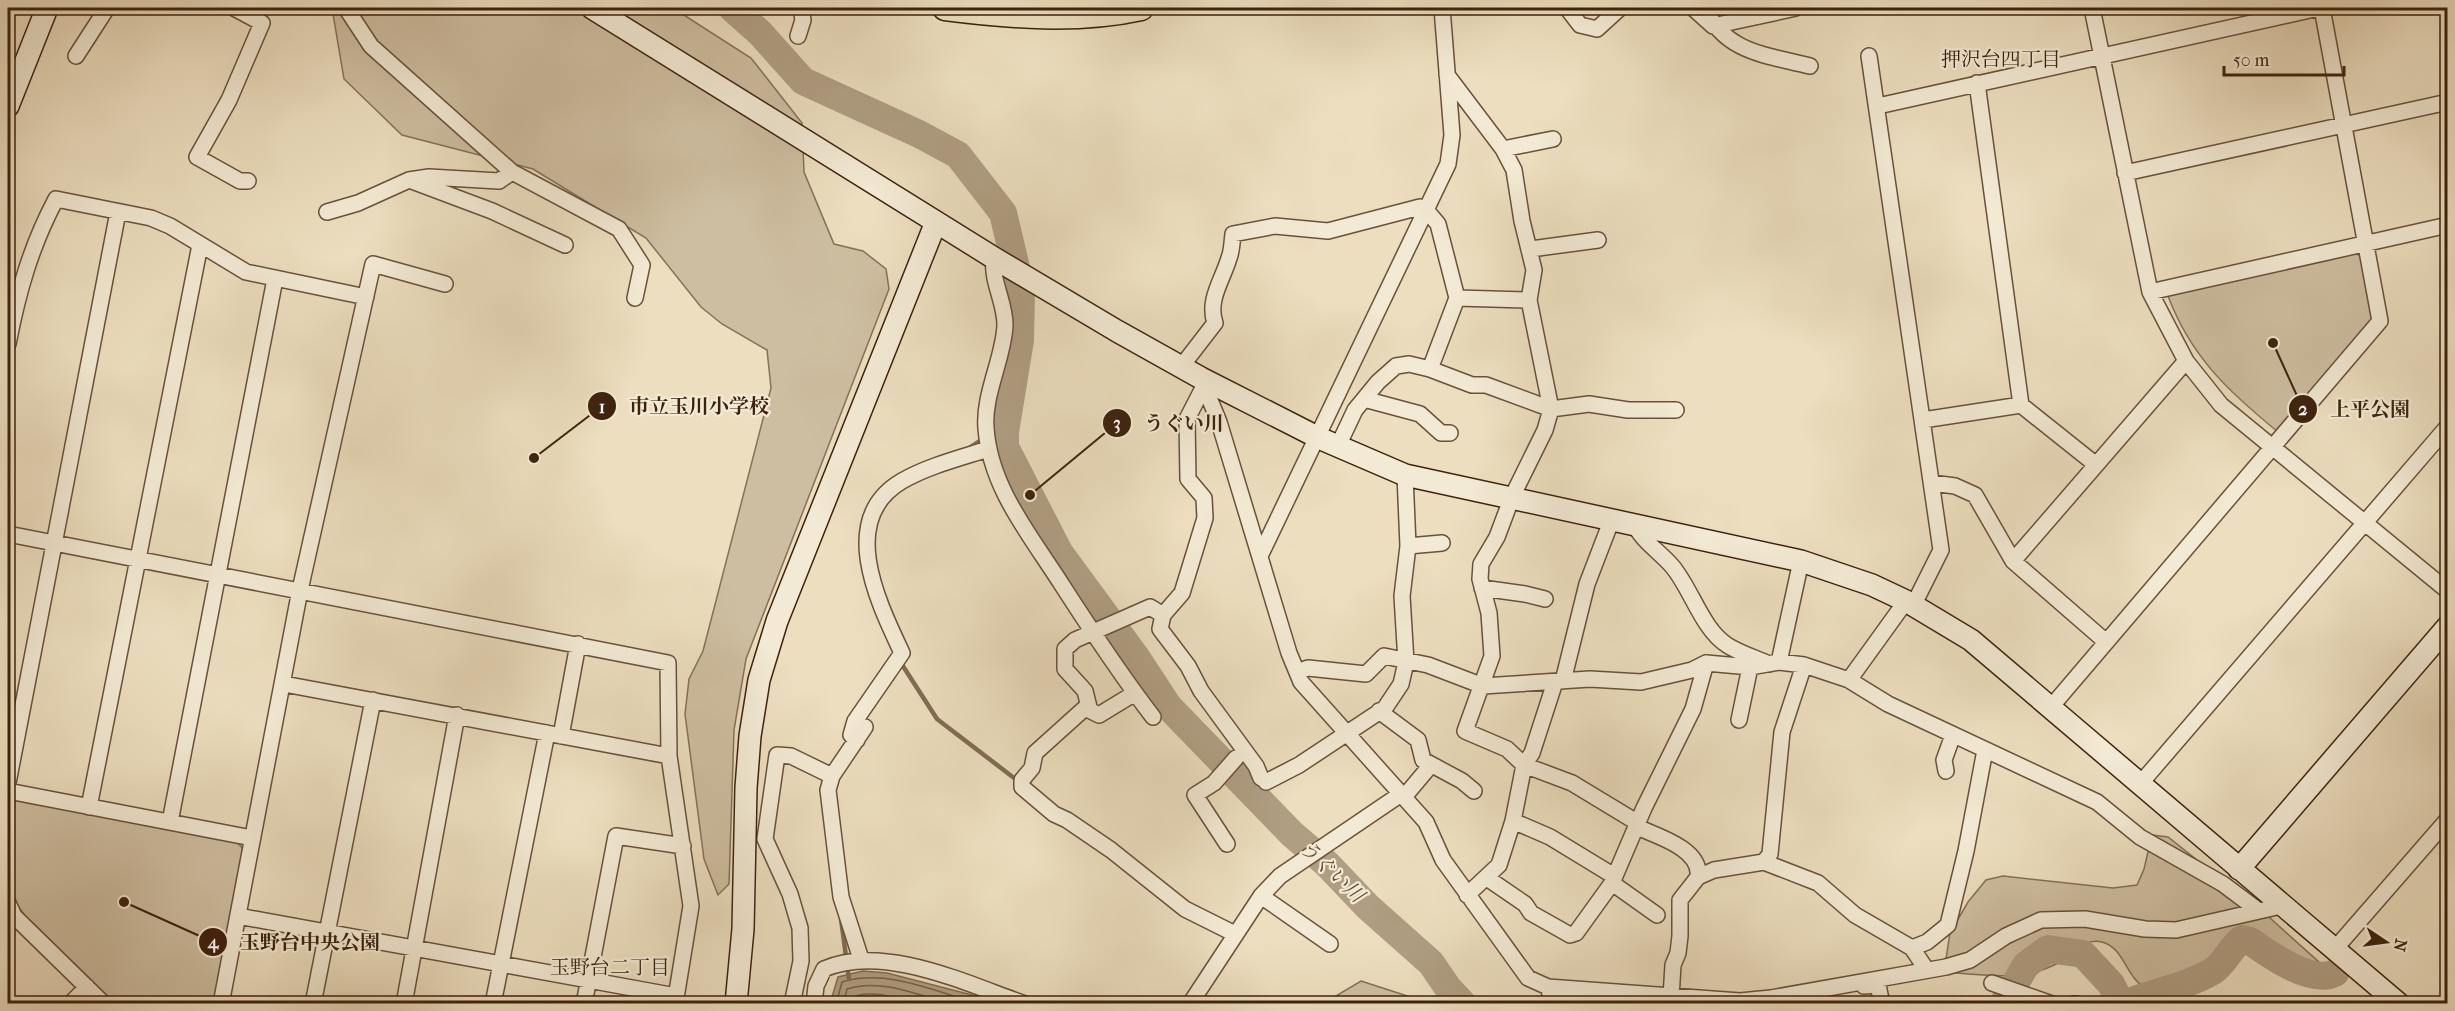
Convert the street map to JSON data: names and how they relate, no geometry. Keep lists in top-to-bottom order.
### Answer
{
  "districts": ["押沢台四丁目", "玉野台二丁目"],
  "water": ["うぐい川"],
  "places": [
    "上平公園",
    "市立玉川小学校",
    "うぐい川",
    "玉野台中央公園"
  ],
  "scale_bar": "50 m",
  "north": "right"
}
